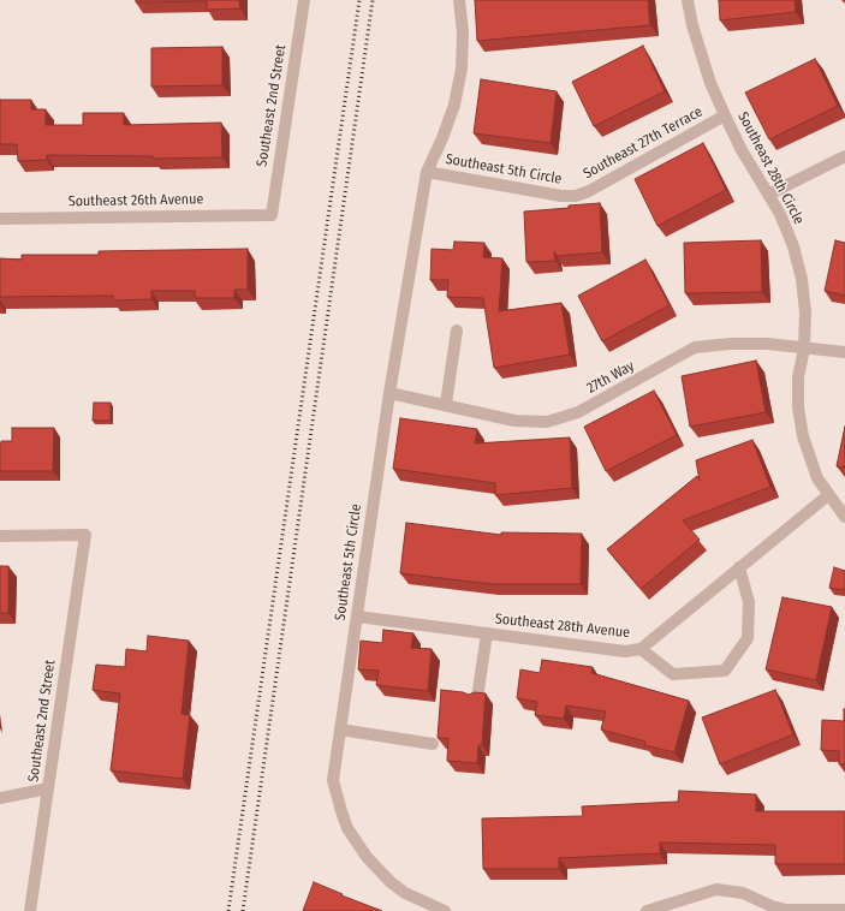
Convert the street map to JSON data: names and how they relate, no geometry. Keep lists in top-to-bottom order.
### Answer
{
  "streets": {
    "street": [
      "Southeast 2nd Street",
      "Southeast 27th Terrace",
      "Southeast 28th Circle",
      "Southeast 5th Circle",
      "Southeast 26th Avenue",
      "27th Way",
      "Southeast 28th Avenue"
    ]
  },
  "crossings": [
    ["Southeast 2nd Street", "Southeast 26th Avenue"],
    ["Southeast 27th Terrace", "Southeast 28th Circle"],
    ["Southeast 27th Terrace", "Southeast 5th Circle"],
    ["Southeast 28th Circle", "27th Way"],
    ["Southeast 28th Circle", "Southeast 28th Avenue"],
    ["Southeast 5th Circle", "27th Way"],
    ["Southeast 5th Circle", "Southeast 28th Avenue"]
  ]
}
